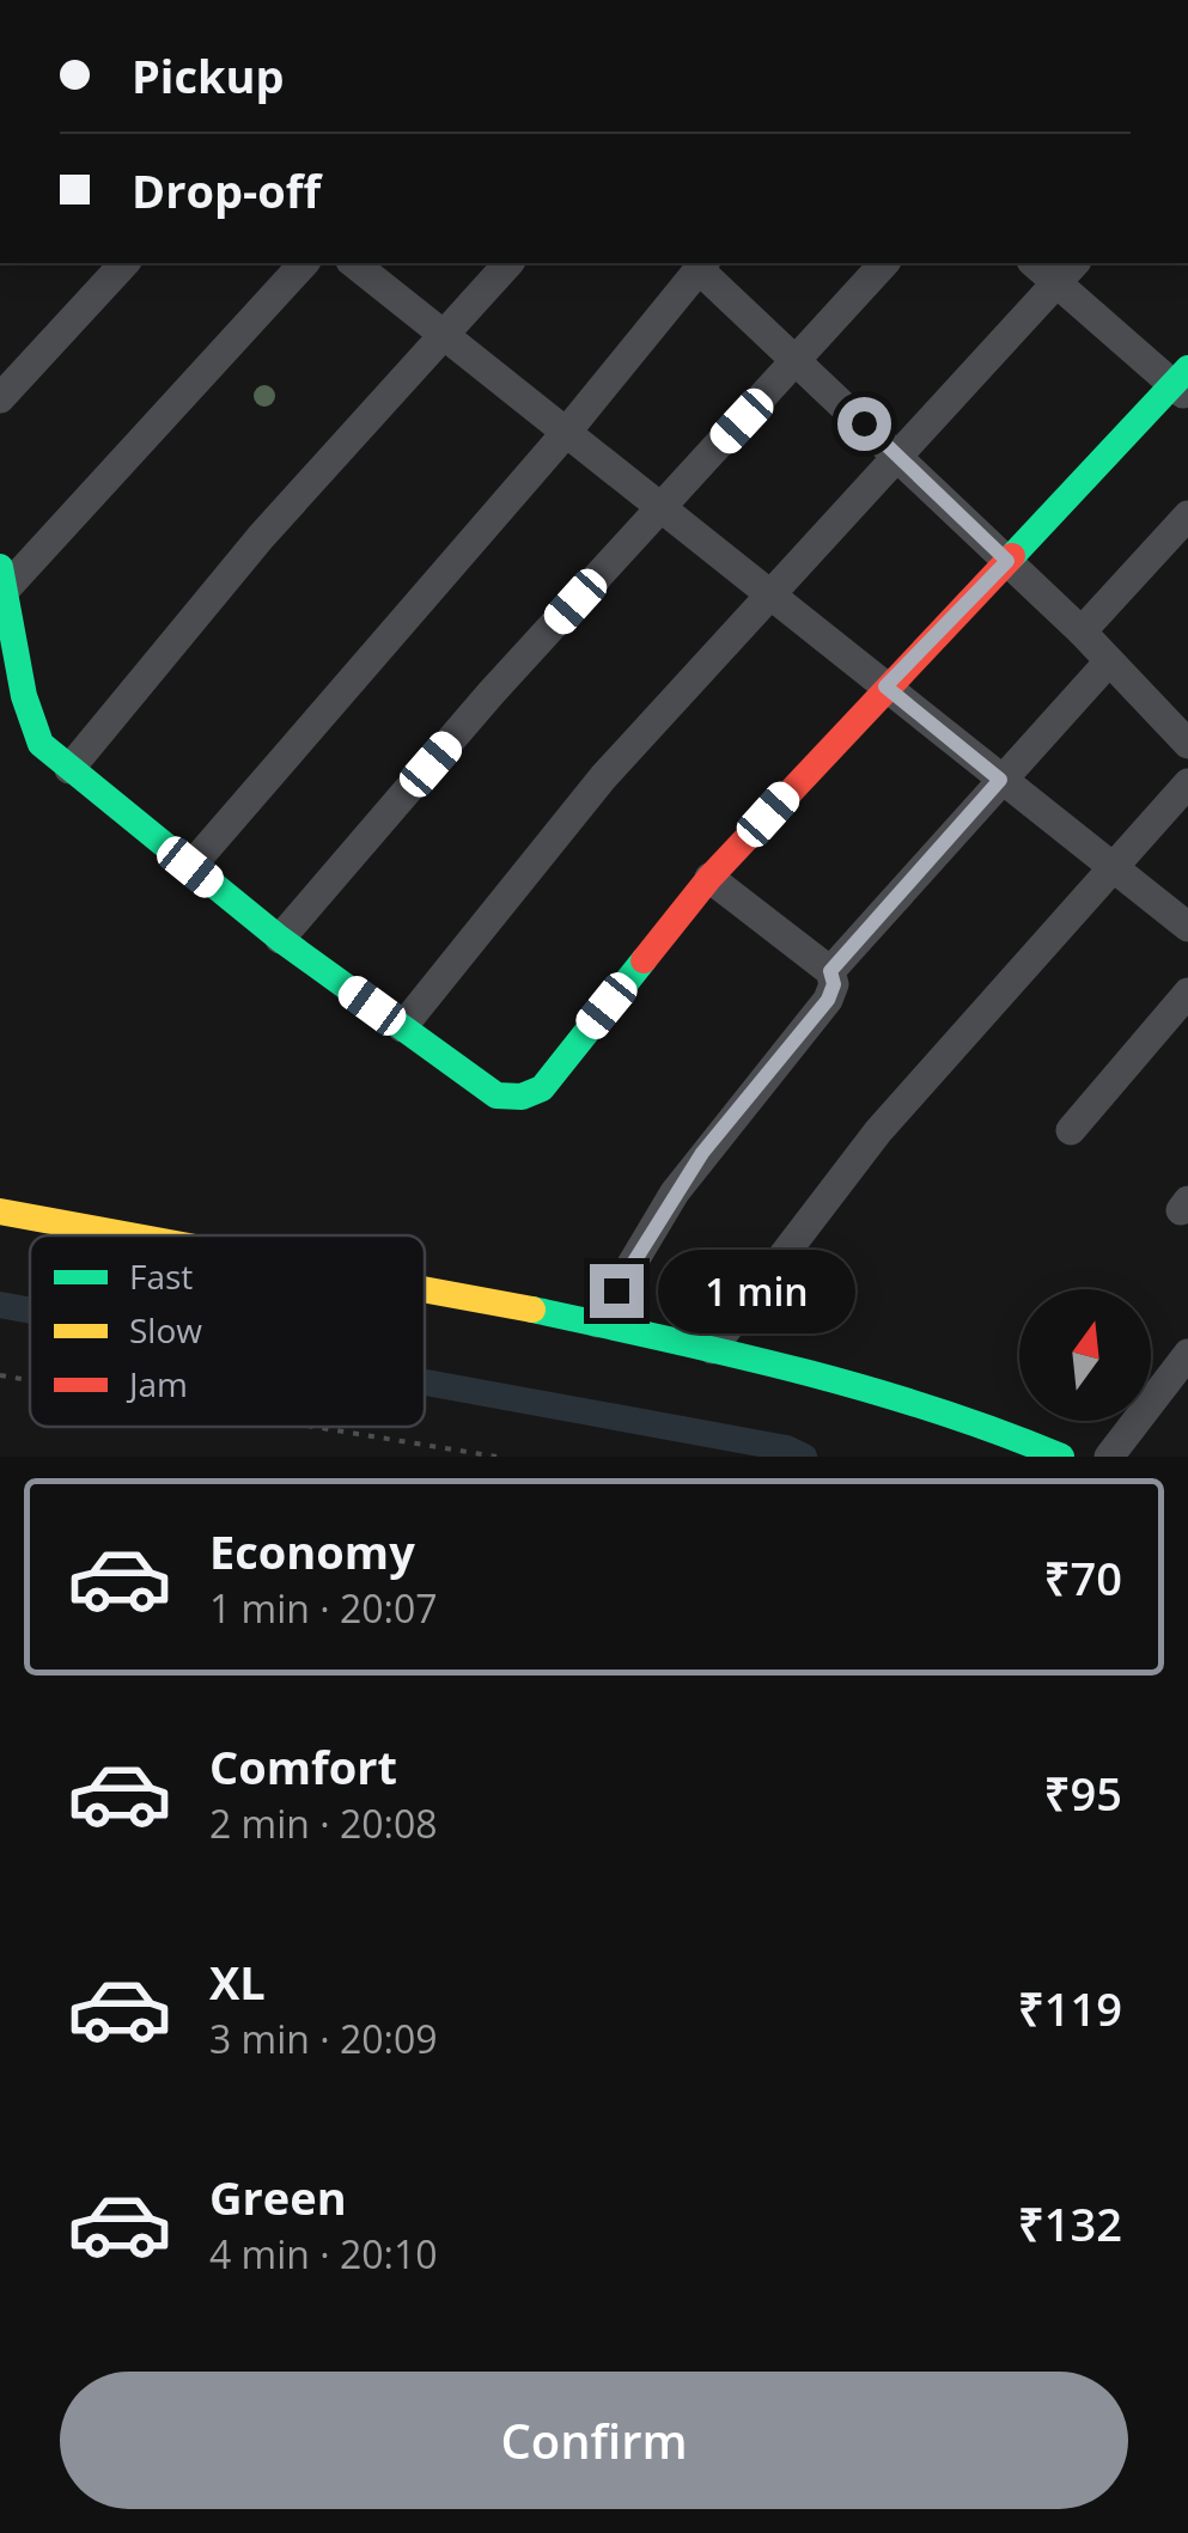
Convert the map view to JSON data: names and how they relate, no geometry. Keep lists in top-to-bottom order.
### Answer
{
  "legend": ["Fast", "Slow", "Jam"],
  "north": "top",
  "page": {
    "banner": ["Pickup", "Drop-off"],
    "bubble": "1 min",
    "list": [
      {
        "name": "Economy",
        "note": "1 min · 20:07",
        "value": "₹70"
      },
      {
        "name": "Comfort",
        "note": "2 min · 20:08",
        "value": "₹95"
      },
      {
        "name": "XL",
        "note": "3 min · 20:09",
        "value": "₹119"
      },
      {
        "name": "Green",
        "note": "4 min · 20:10",
        "value": "₹132"
      }
    ],
    "buttons": "Confirm"
  }
}
